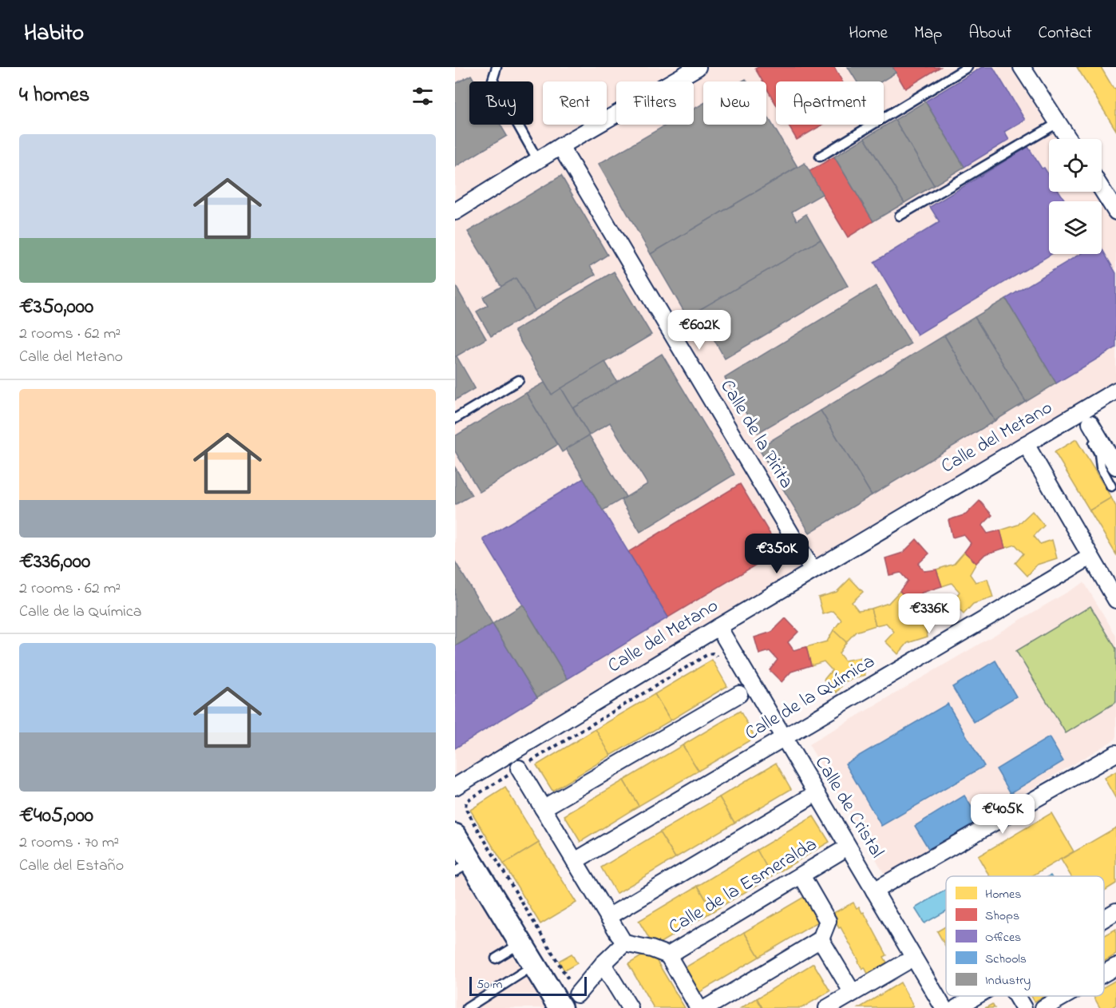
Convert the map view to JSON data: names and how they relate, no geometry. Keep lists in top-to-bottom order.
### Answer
{
  "streets": {
    "street": [
      "Calle de la Pirita",
      "Calle del Metano",
      "Calle de la Química",
      "Calle de Cristal",
      "Calle de la Esmeralda"
    ]
  },
  "crossings": [
    ["Calle de la Pirita", "Calle del Metano"],
    ["Calle del Metano", "Calle de Cristal"],
    ["Calle de la Química", "Calle de Cristal"]
  ],
  "legend": [
    "Homes",
    "Shops",
    "Offices",
    "Schools",
    "Industry"
  ],
  "scale_bar": "50 m",
  "page": {
    "header": "Habito",
    "nav": [
      "Home",
      "Map",
      "About",
      "Contact"
    ],
    "heading": "4 homes",
    "chip": [
      "Buy",
      "Rent",
      "Filters",
      "New",
      "Apartment"
    ],
    "list": [
      {
        "name": "€350,000",
        "note": "2 rooms · 62 m² · Calle del Metano"
      },
      {
        "name": "€336,000",
        "note": "2 rooms · 62 m² · Calle de la Química"
      },
      {
        "name": "€405,000",
        "note": "2 rooms · 70 m² · Calle del Estaño"
      }
    ],
    "price": [
      "€602K",
      "€350K",
      "€336K",
      "€405K"
    ],
    "scale": "50 m"
  }
}
